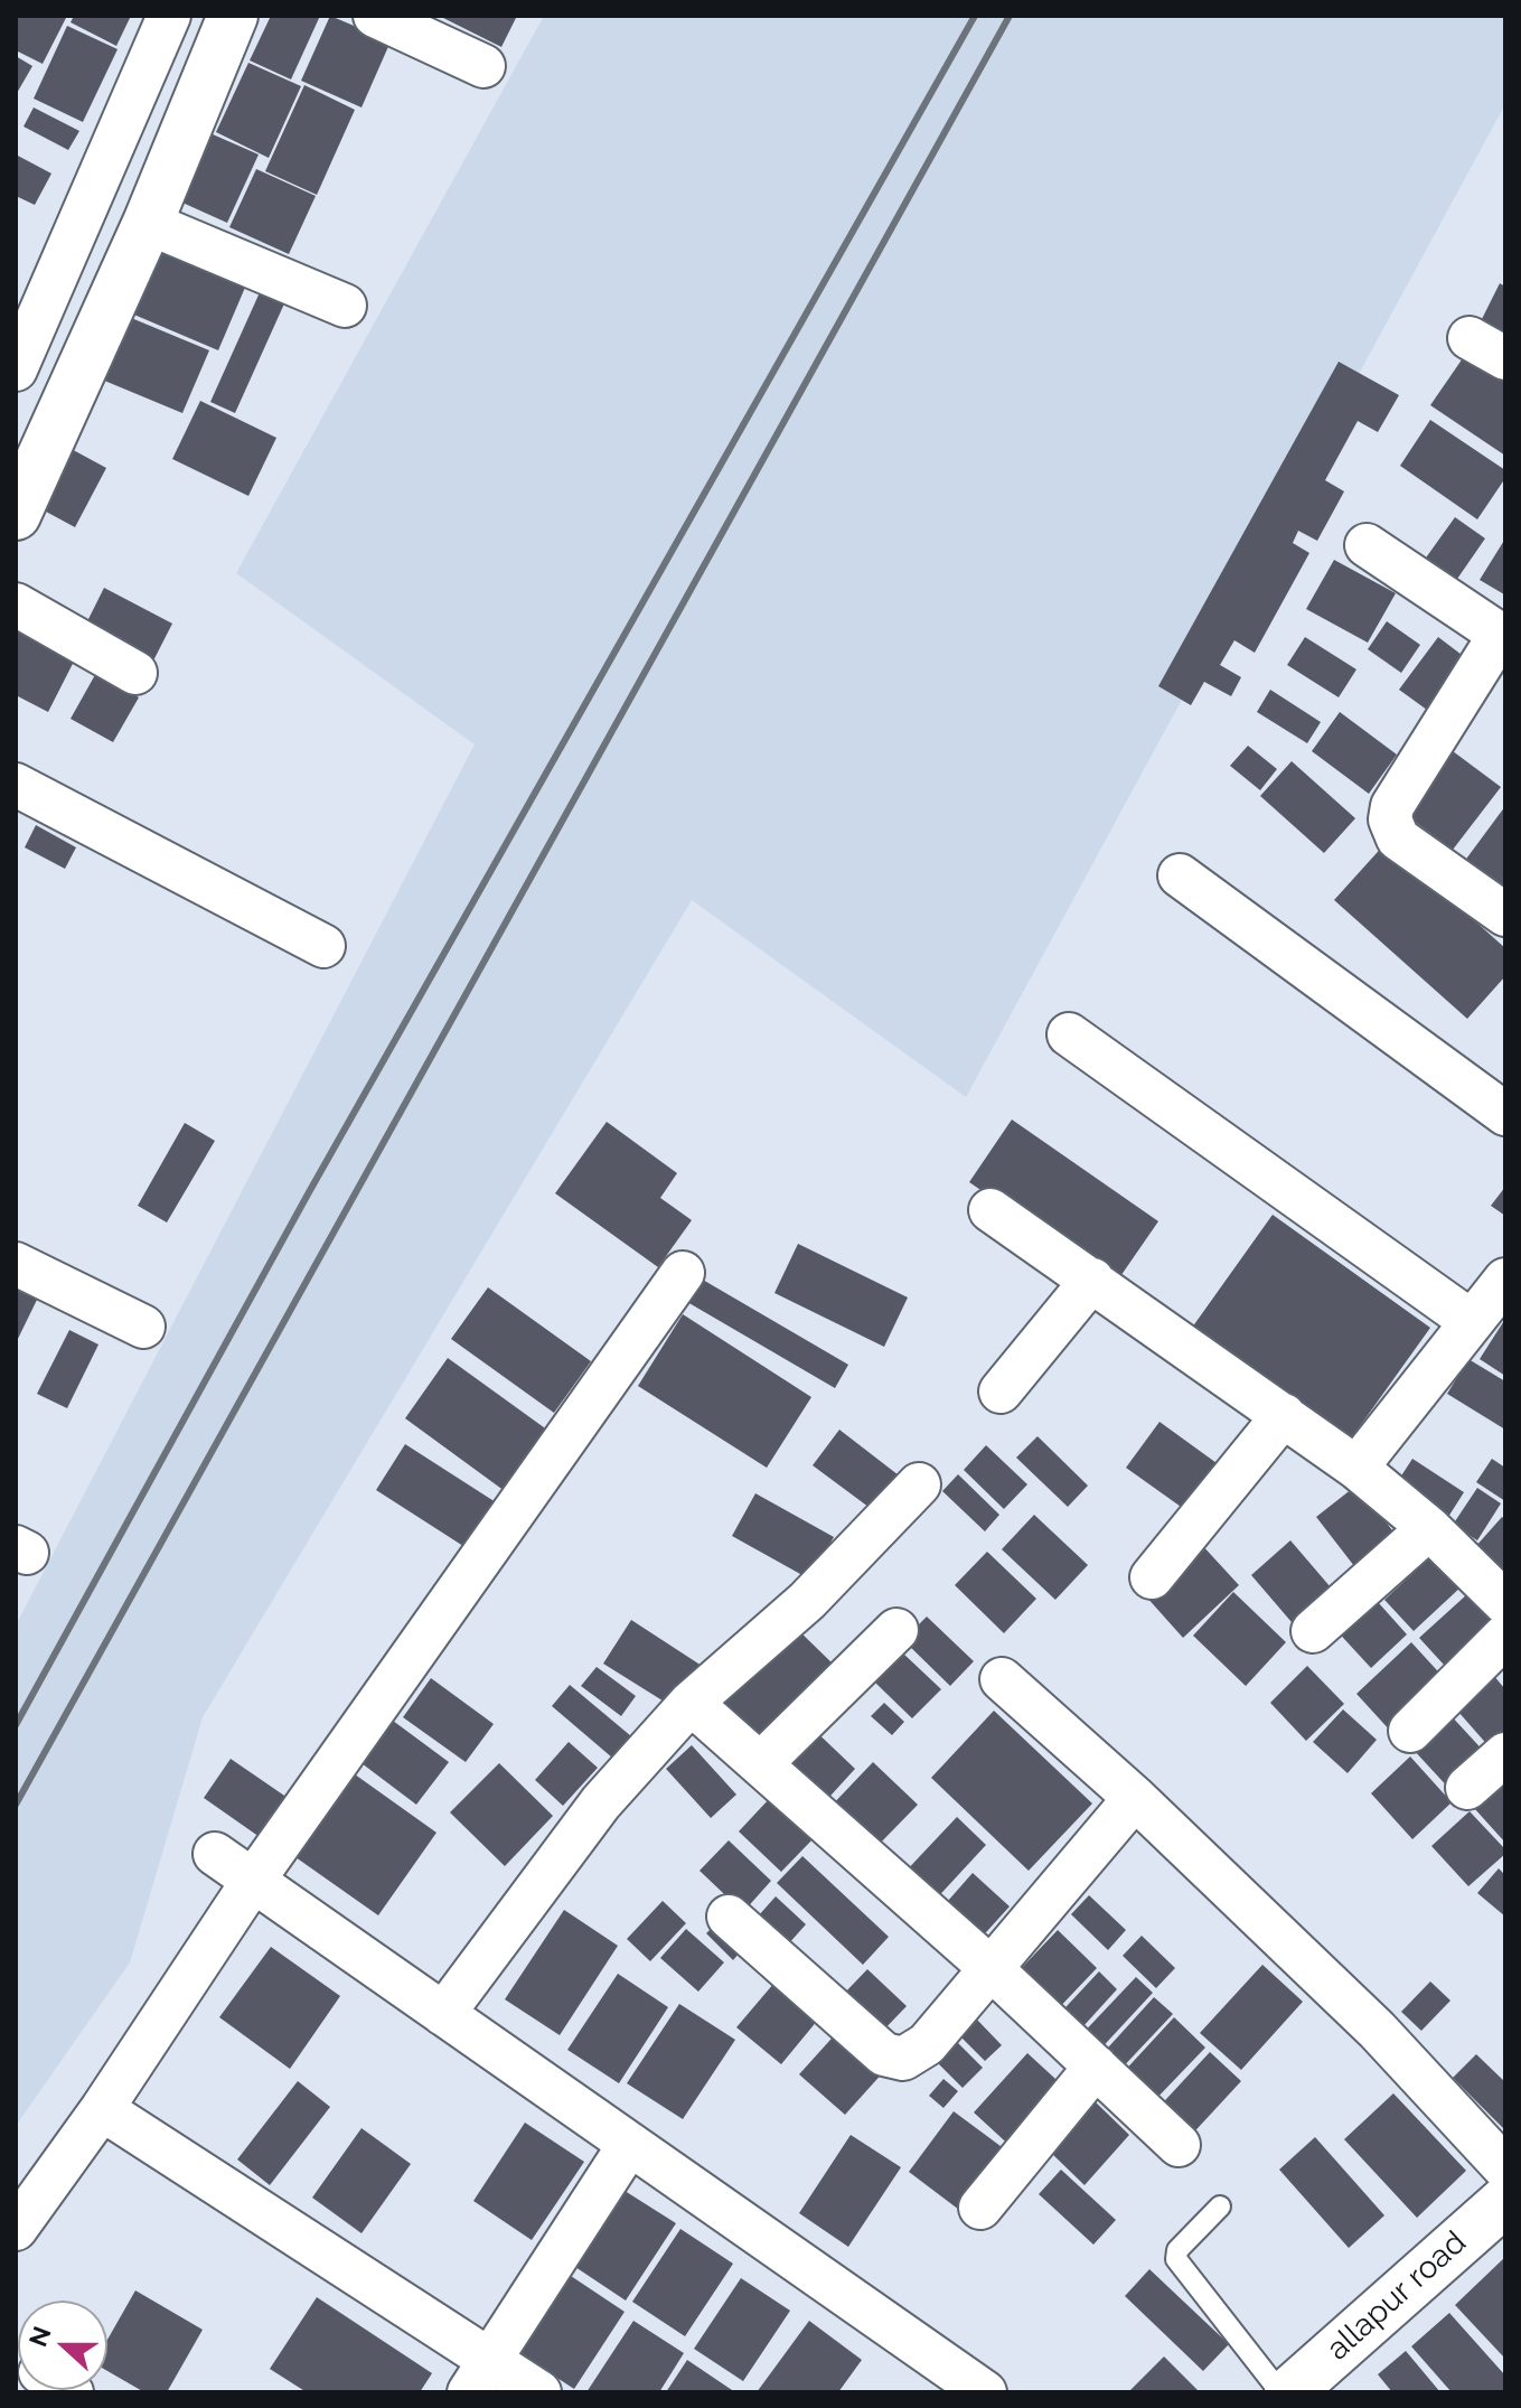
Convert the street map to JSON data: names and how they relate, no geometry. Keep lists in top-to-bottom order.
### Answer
{
  "streets": {
    "street": ["allapur road"]
  },
  "north": "left"
}
